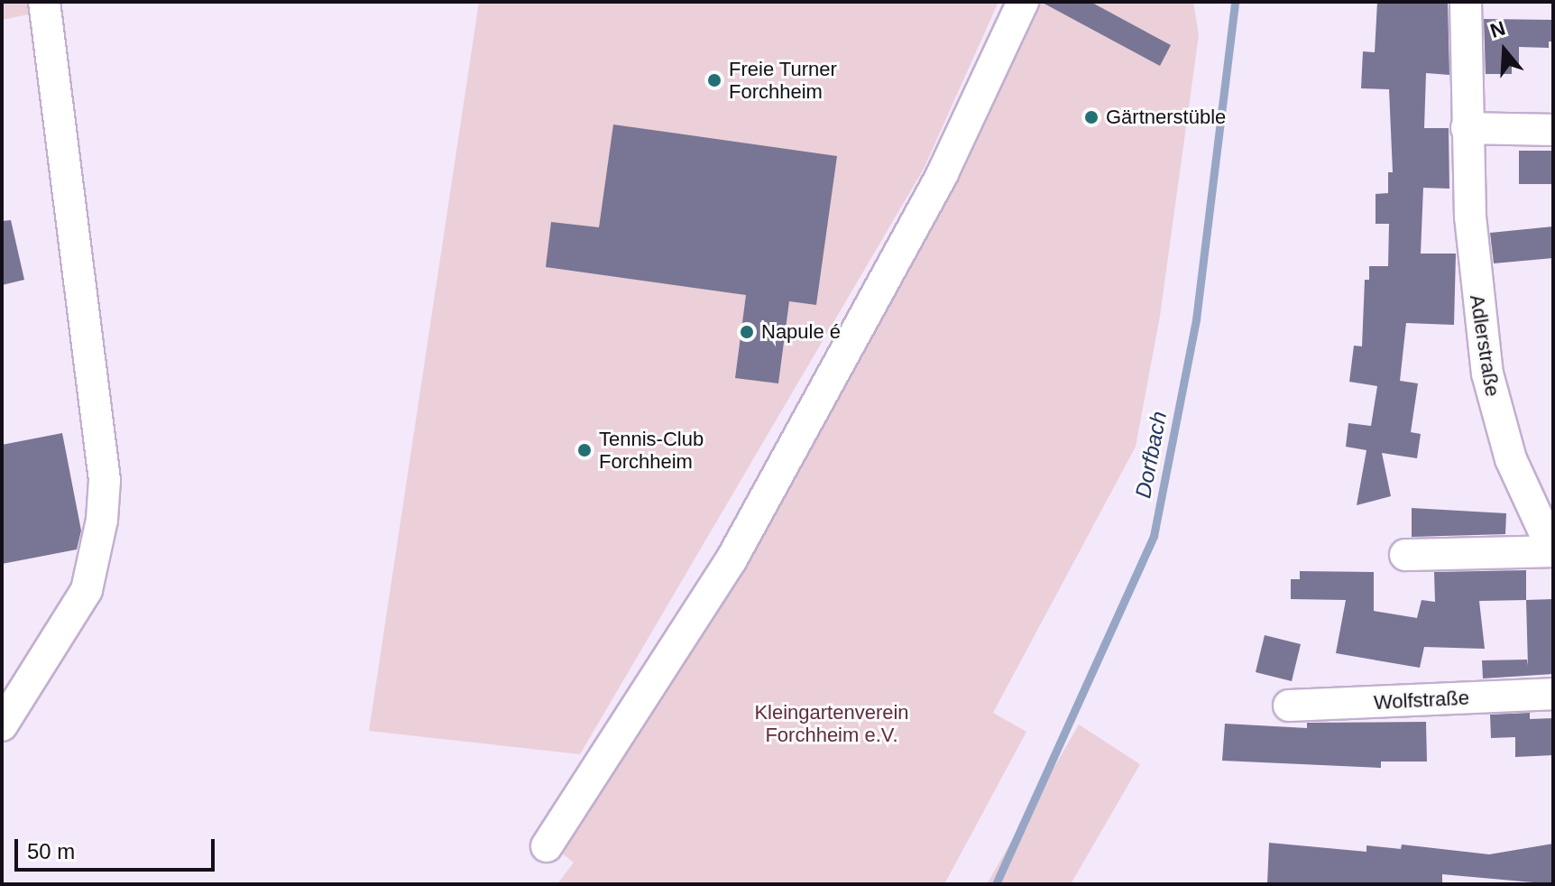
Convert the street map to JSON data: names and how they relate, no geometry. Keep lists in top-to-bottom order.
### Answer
{
  "streets": {
    "street": ["Adlerstraße", "Wolfstraße"]
  },
  "water": ["Dorfbach"],
  "parks": ["Kleingartenverein Forchheim e.V."],
  "places": [
    "Freie Turner Forchheim",
    "Gärtnerstüble",
    "Napule é",
    "Tennis-Club Forchheim"
  ],
  "scale_bar": "50 m",
  "north": "top"
}
